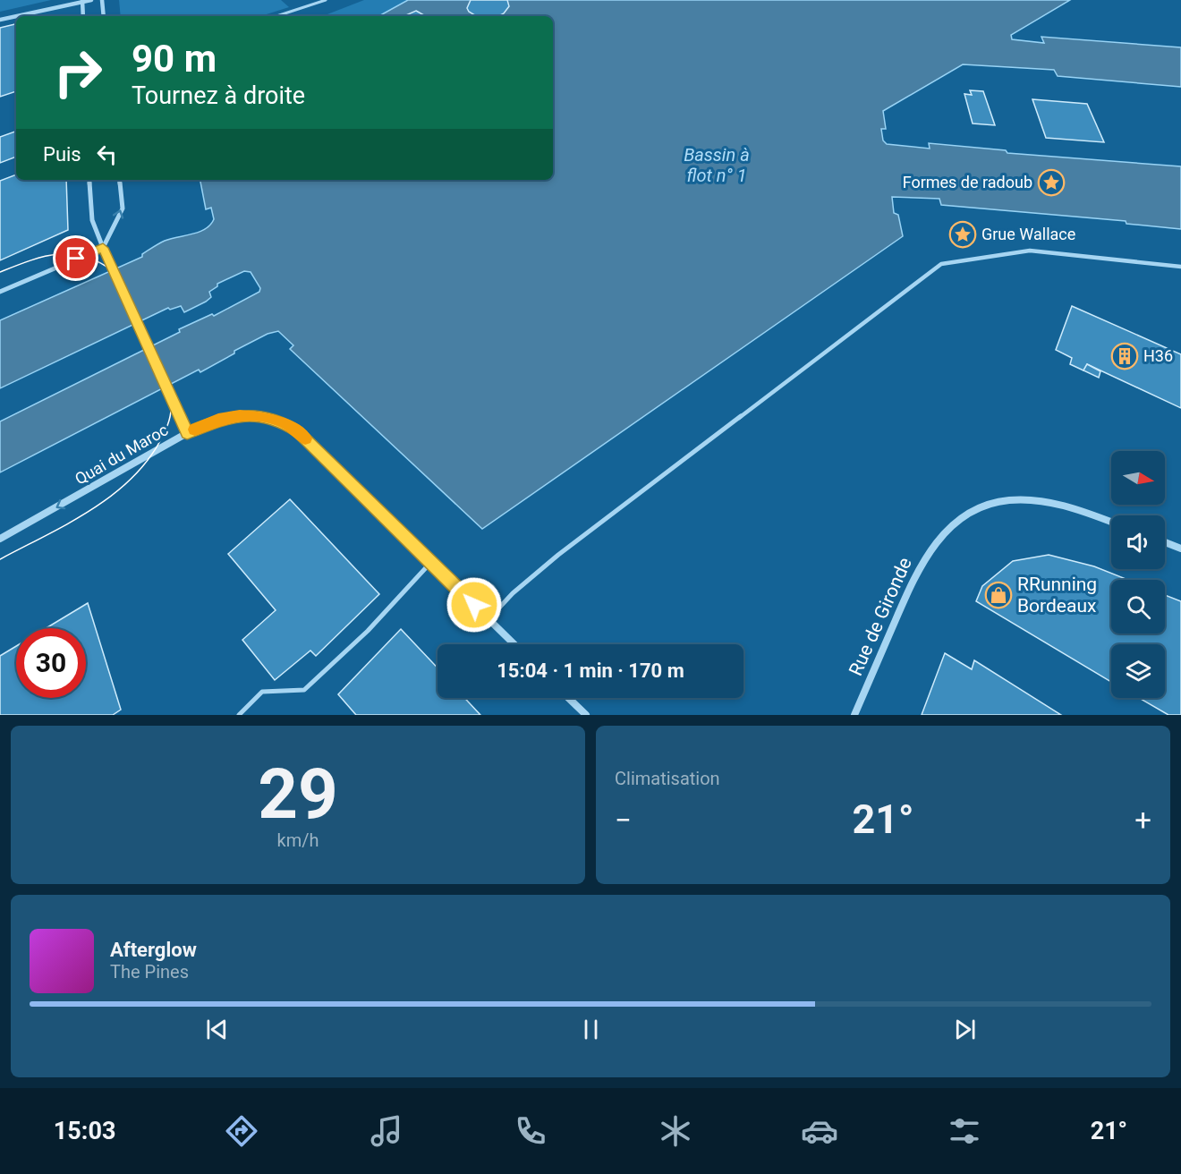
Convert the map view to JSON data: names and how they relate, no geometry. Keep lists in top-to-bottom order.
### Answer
{
  "streets": {
    "street": ["Quai du Maroc", "Rue de Gironde"]
  },
  "water": ["Bassin à flot n° 1"],
  "places": {
    "place": ["Formes de radoub", "Grue Wallace"],
    "building": ["H36"],
    "shop": ["RRunning Bordeaux"]
  },
  "north": "right",
  "page": {
    "turn": ["90 m", "Tournez à droite"],
    "then": "Puis",
    "limit": "30",
    "trip": "15:04 · 1 min · 170 m",
    "tile": [
      ["29", "km/h"],
      "Climatisation"
    ],
    "heat": ["−", "21°", "+"],
    "song": ["Afterglow", "The Pines"],
    "tabs": ["15:03", "21°"]
  }
}
